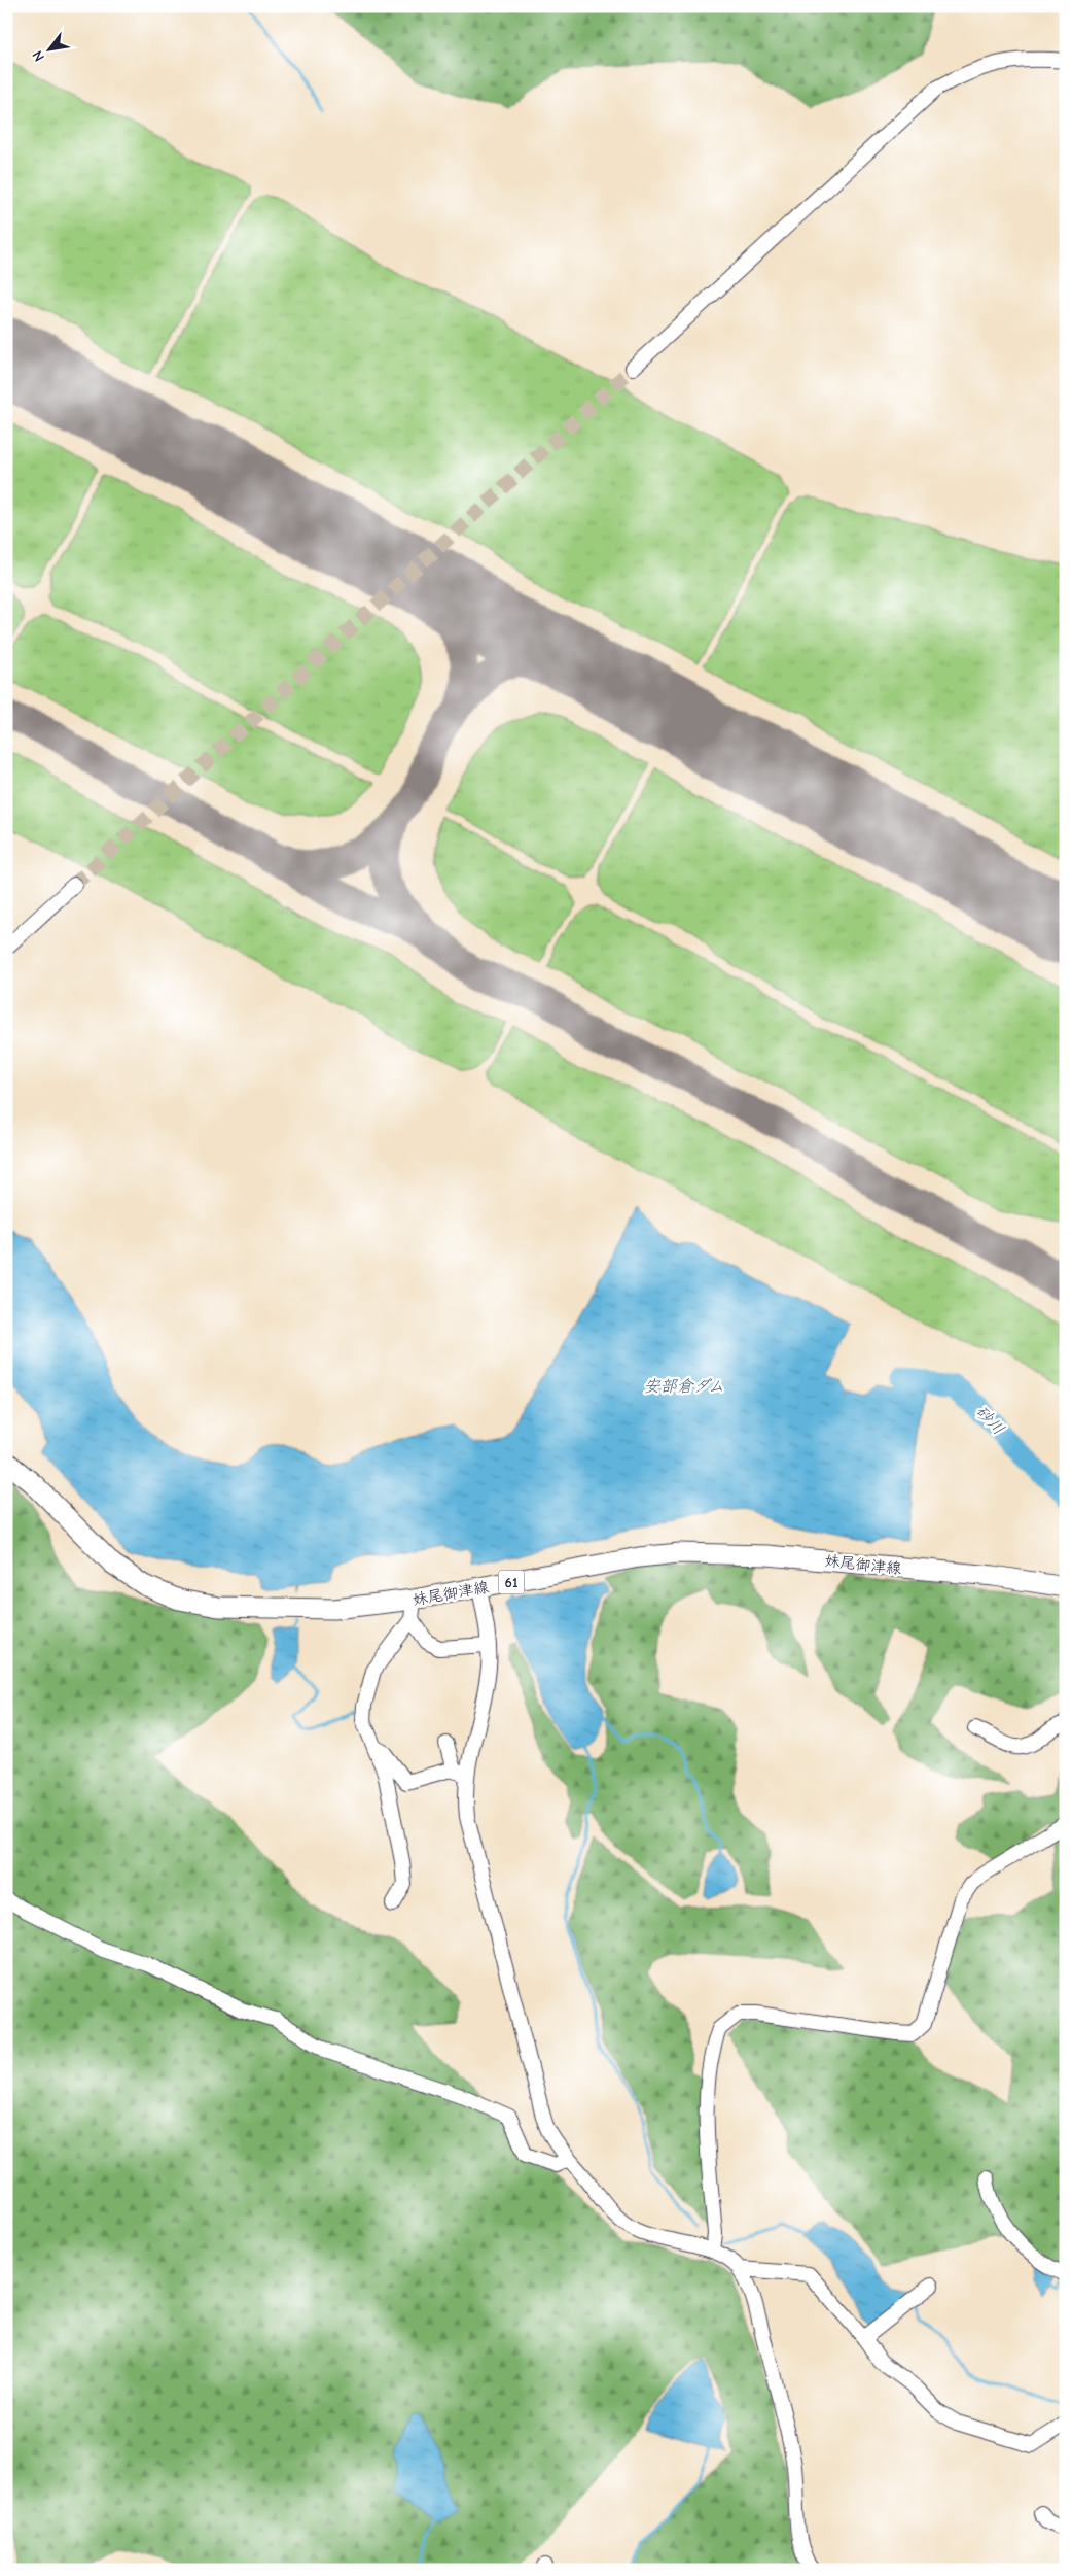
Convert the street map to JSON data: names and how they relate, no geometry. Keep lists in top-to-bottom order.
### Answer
{
  "streets": {
    "main road": ["妹尾御津線", "61"]
  },
  "water": ["安部倉ダム", "砂川"],
  "north": "bottom left"
}
